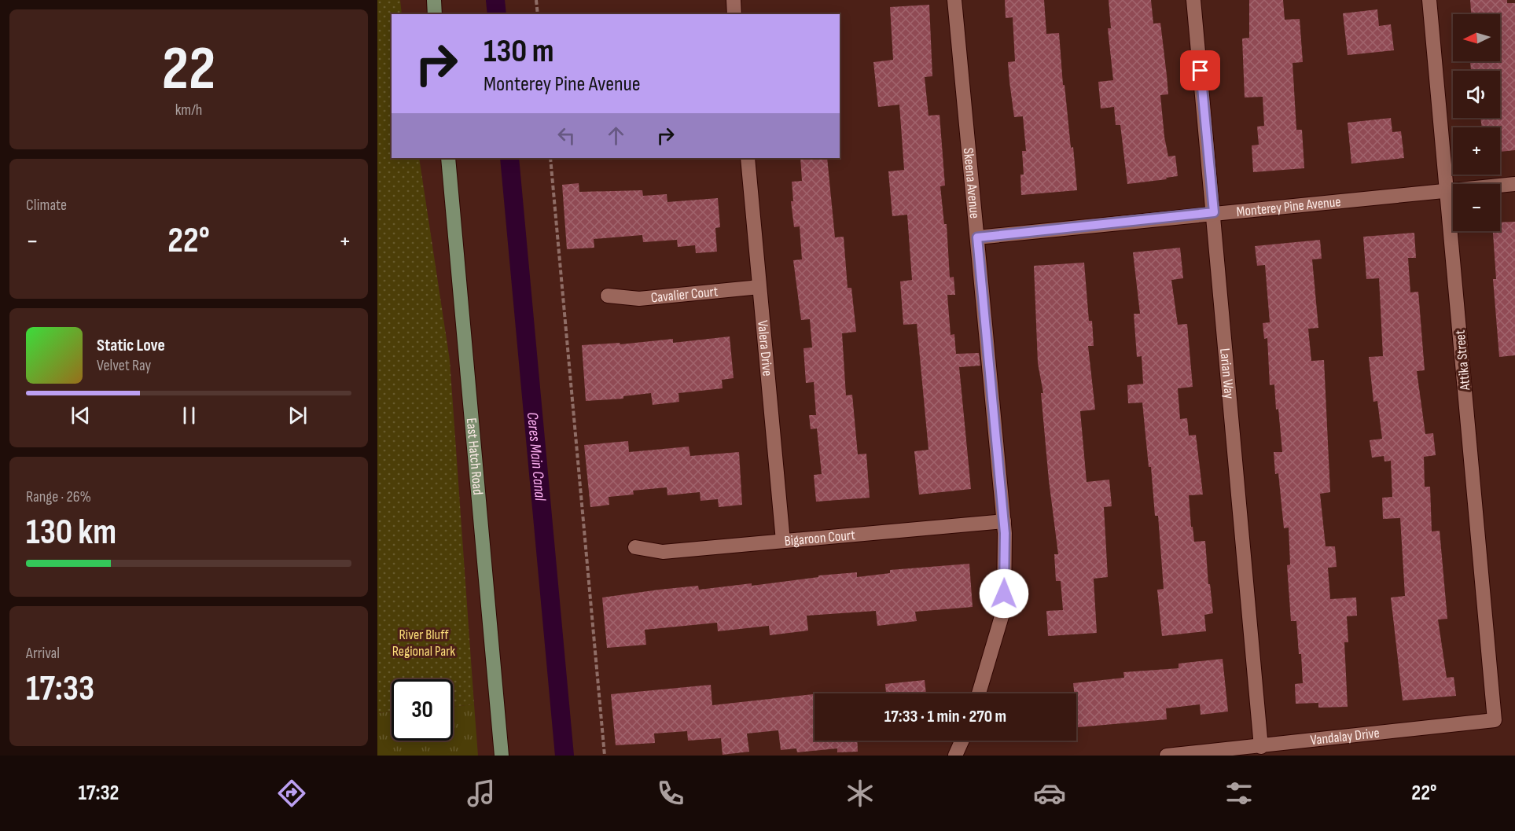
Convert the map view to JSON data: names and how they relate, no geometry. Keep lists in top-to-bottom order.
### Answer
{
  "streets": {
    "main road": ["East Hatch Road"],
    "street": [
      "Skeena Avenue",
      "Monterey Pine Avenue",
      "Cavalier Court",
      "Valera Drive",
      "Attika Street",
      "Larian Way",
      "Bigaroon Court",
      "Vandalay Drive"
    ]
  },
  "crossings": [
    ["Skeena Avenue", "Monterey Pine Avenue"],
    ["Skeena Avenue", "Bigaroon Court"],
    ["Monterey Pine Avenue", "Attika Street"],
    ["Monterey Pine Avenue", "Larian Way"],
    ["Cavalier Court", "Valera Drive"],
    ["Valera Drive", "Bigaroon Court"],
    ["Attika Street", "Vandalay Drive"],
    ["Larian Way", "Vandalay Drive"]
  ],
  "water": ["Ceres Main Canal"],
  "parks": ["River Bluff Regional Park"],
  "north": "left",
  "page": {
    "tile": [
      ["22", "km/h"],
      "Climate",
      ["Range · 26%", "130 km"],
      ["Arrival", "17:33"]
    ],
    "map_buttons": ["+", "−"],
    "turn": ["130 m", "Monterey Pine Avenue"],
    "heat": ["−", "22°", "+"],
    "song": ["Static Love", "Velvet Ray"],
    "limit": "30",
    "trip": "17:33 · 1 min · 270 m",
    "tabs": ["17:32", "22°"]
  }
}
